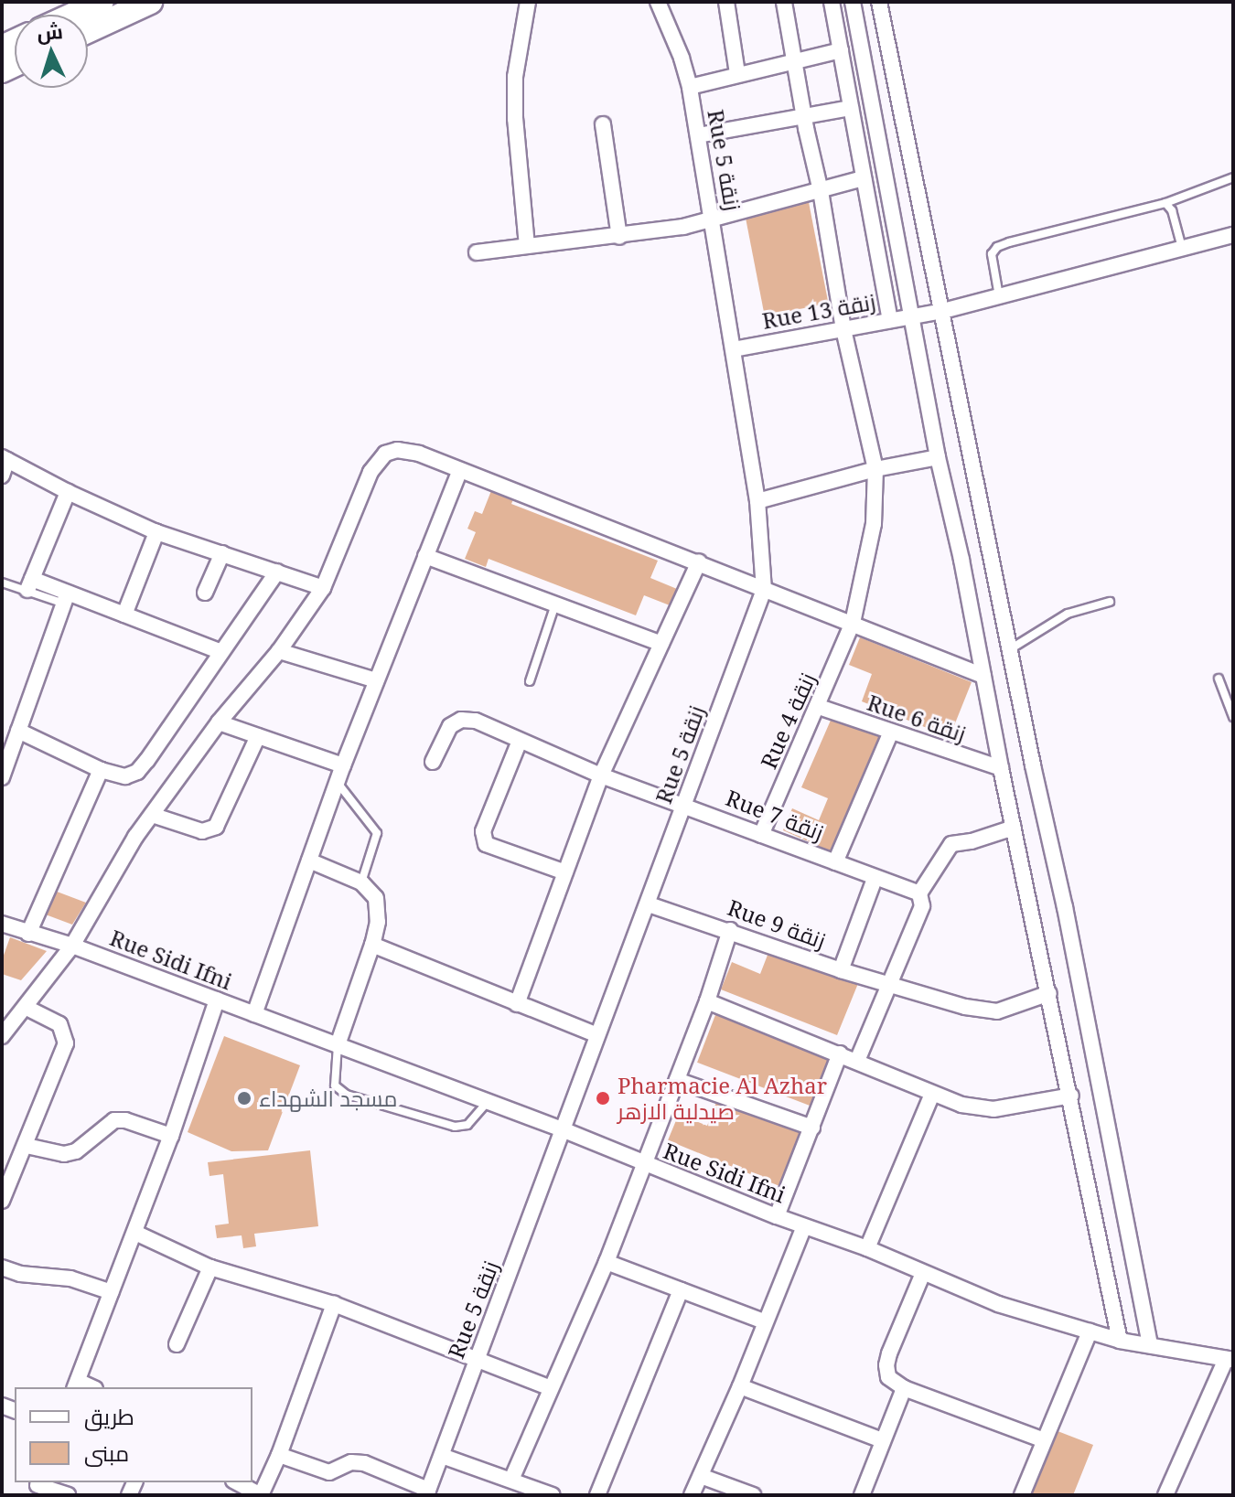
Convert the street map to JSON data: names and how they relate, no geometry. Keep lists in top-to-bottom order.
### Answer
{
  "streets": {
    "street": [
      "Rue 5 زنقة",
      "Rue 13 زنقة",
      "Rue 6 زنقة",
      "Rue 4 زنقة",
      "Rue 7 زنقة",
      "Rue 9 زنقة",
      "Rue Sidi Ifni"
    ]
  },
  "crossings": [
    ["Rue 5 زنقة", "Rue 13 زنقة"],
    ["Rue 5 زنقة", "Rue 7 زنقة"],
    ["Rue 5 زنقة", "Rue 9 زنقة"],
    ["Rue 5 زنقة", "Rue Sidi Ifni"],
    ["Rue 13 زنقة", "Rue 4 زنقة"],
    ["Rue 6 زنقة", "Rue 4 زنقة"],
    ["Rue 4 زنقة", "Rue 7 زنقة"]
  ],
  "places": ["مسجد الشهداء", "Pharmacie Al Azhar صيدلية الازهر"],
  "legend": ["طريق", "مبنى"],
  "north": "top"
}
